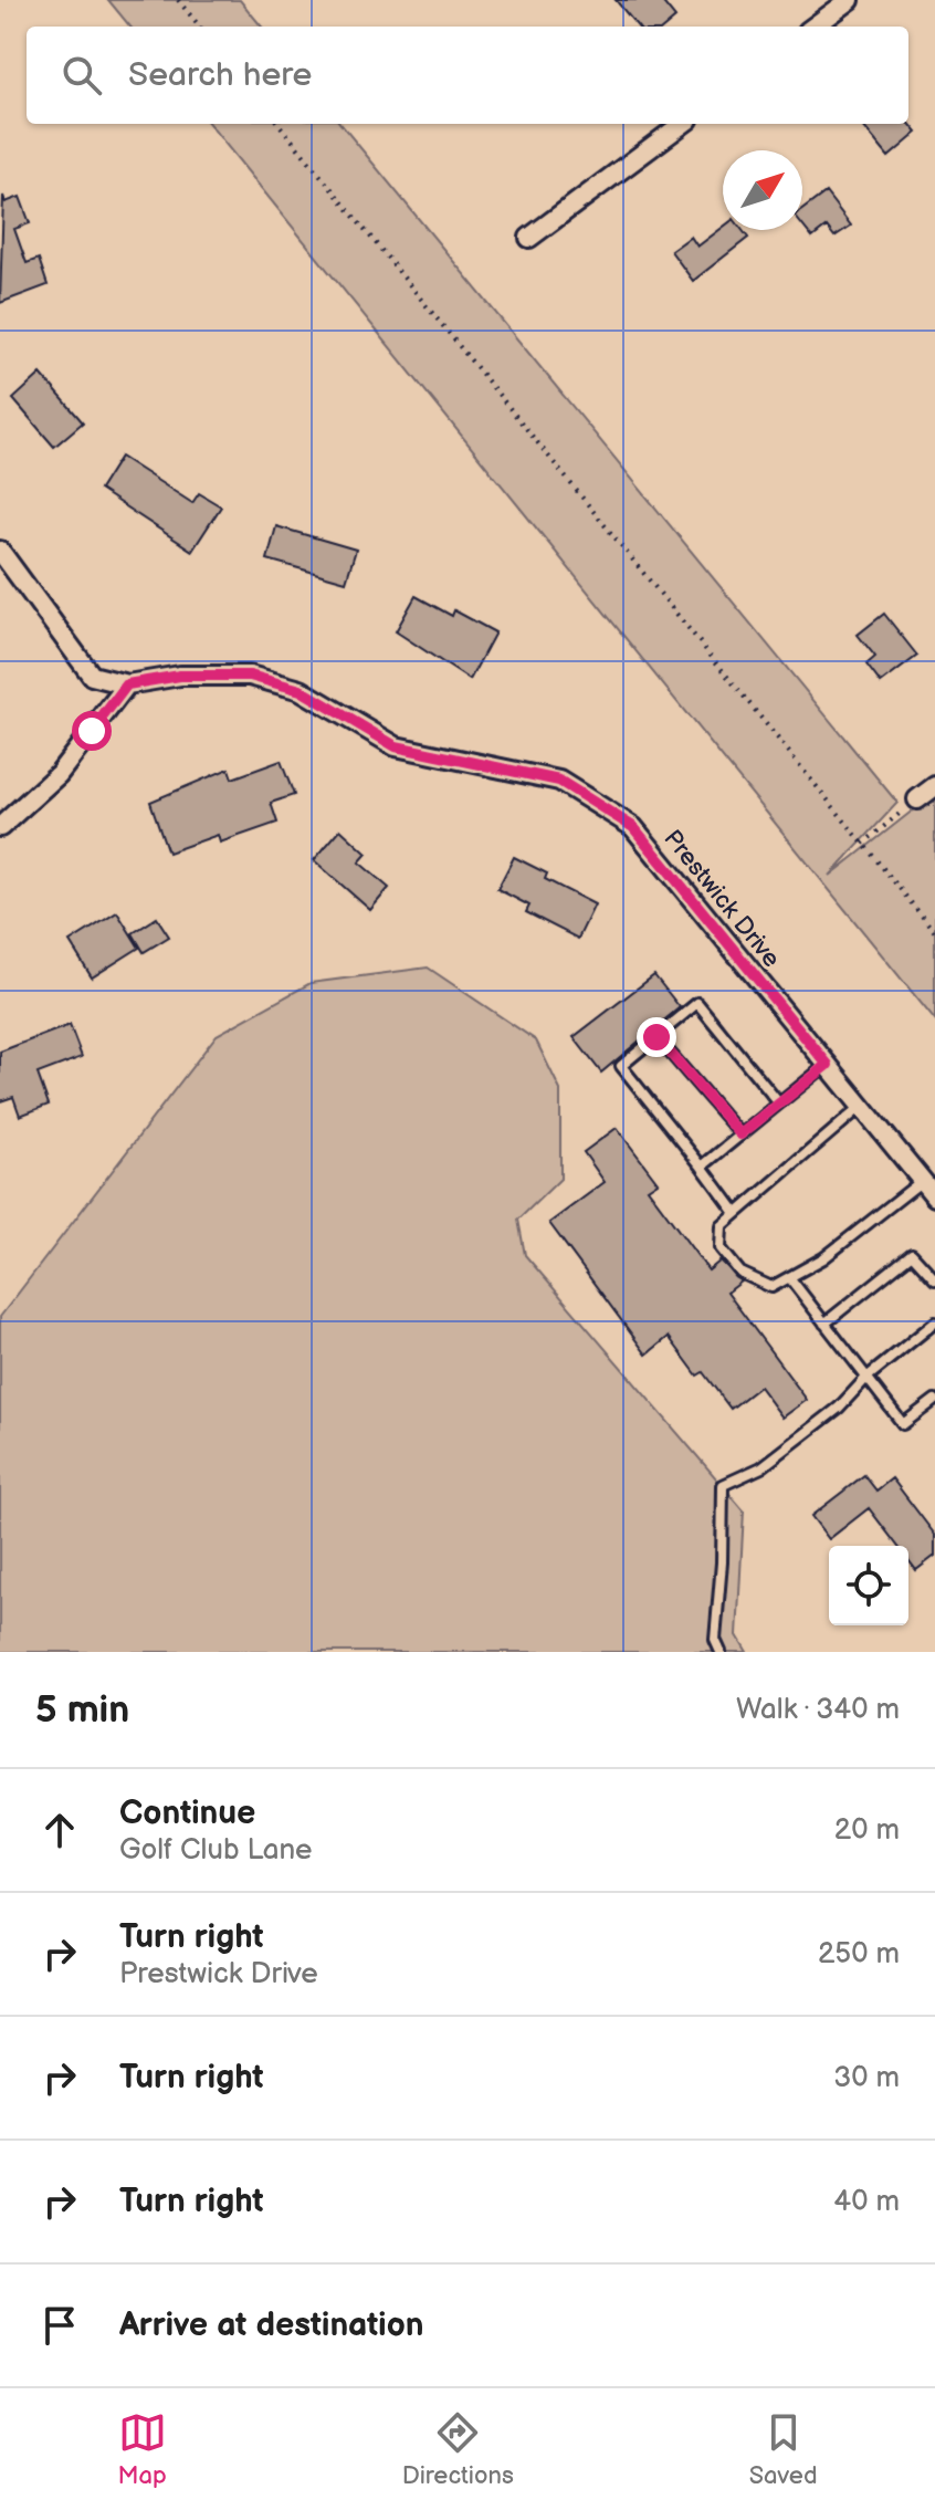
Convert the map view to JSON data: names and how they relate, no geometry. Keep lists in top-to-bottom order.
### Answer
{
  "streets": {
    "street": ["Prestwick Drive"]
  },
  "north": "top right",
  "page": {
    "search": "Search here",
    "heading": ["5 min", "Walk · 340 m"],
    "list": [
      ["Continue", "Golf Club Lane", "20 m"],
      ["Turn right", "Prestwick Drive", "250 m"],
      ["Turn right", "30 m"],
      ["Turn right", "40 m"],
      "Arrive at destination"
    ],
    "nav": ["Map", "Directions", "Saved"]
  }
}
